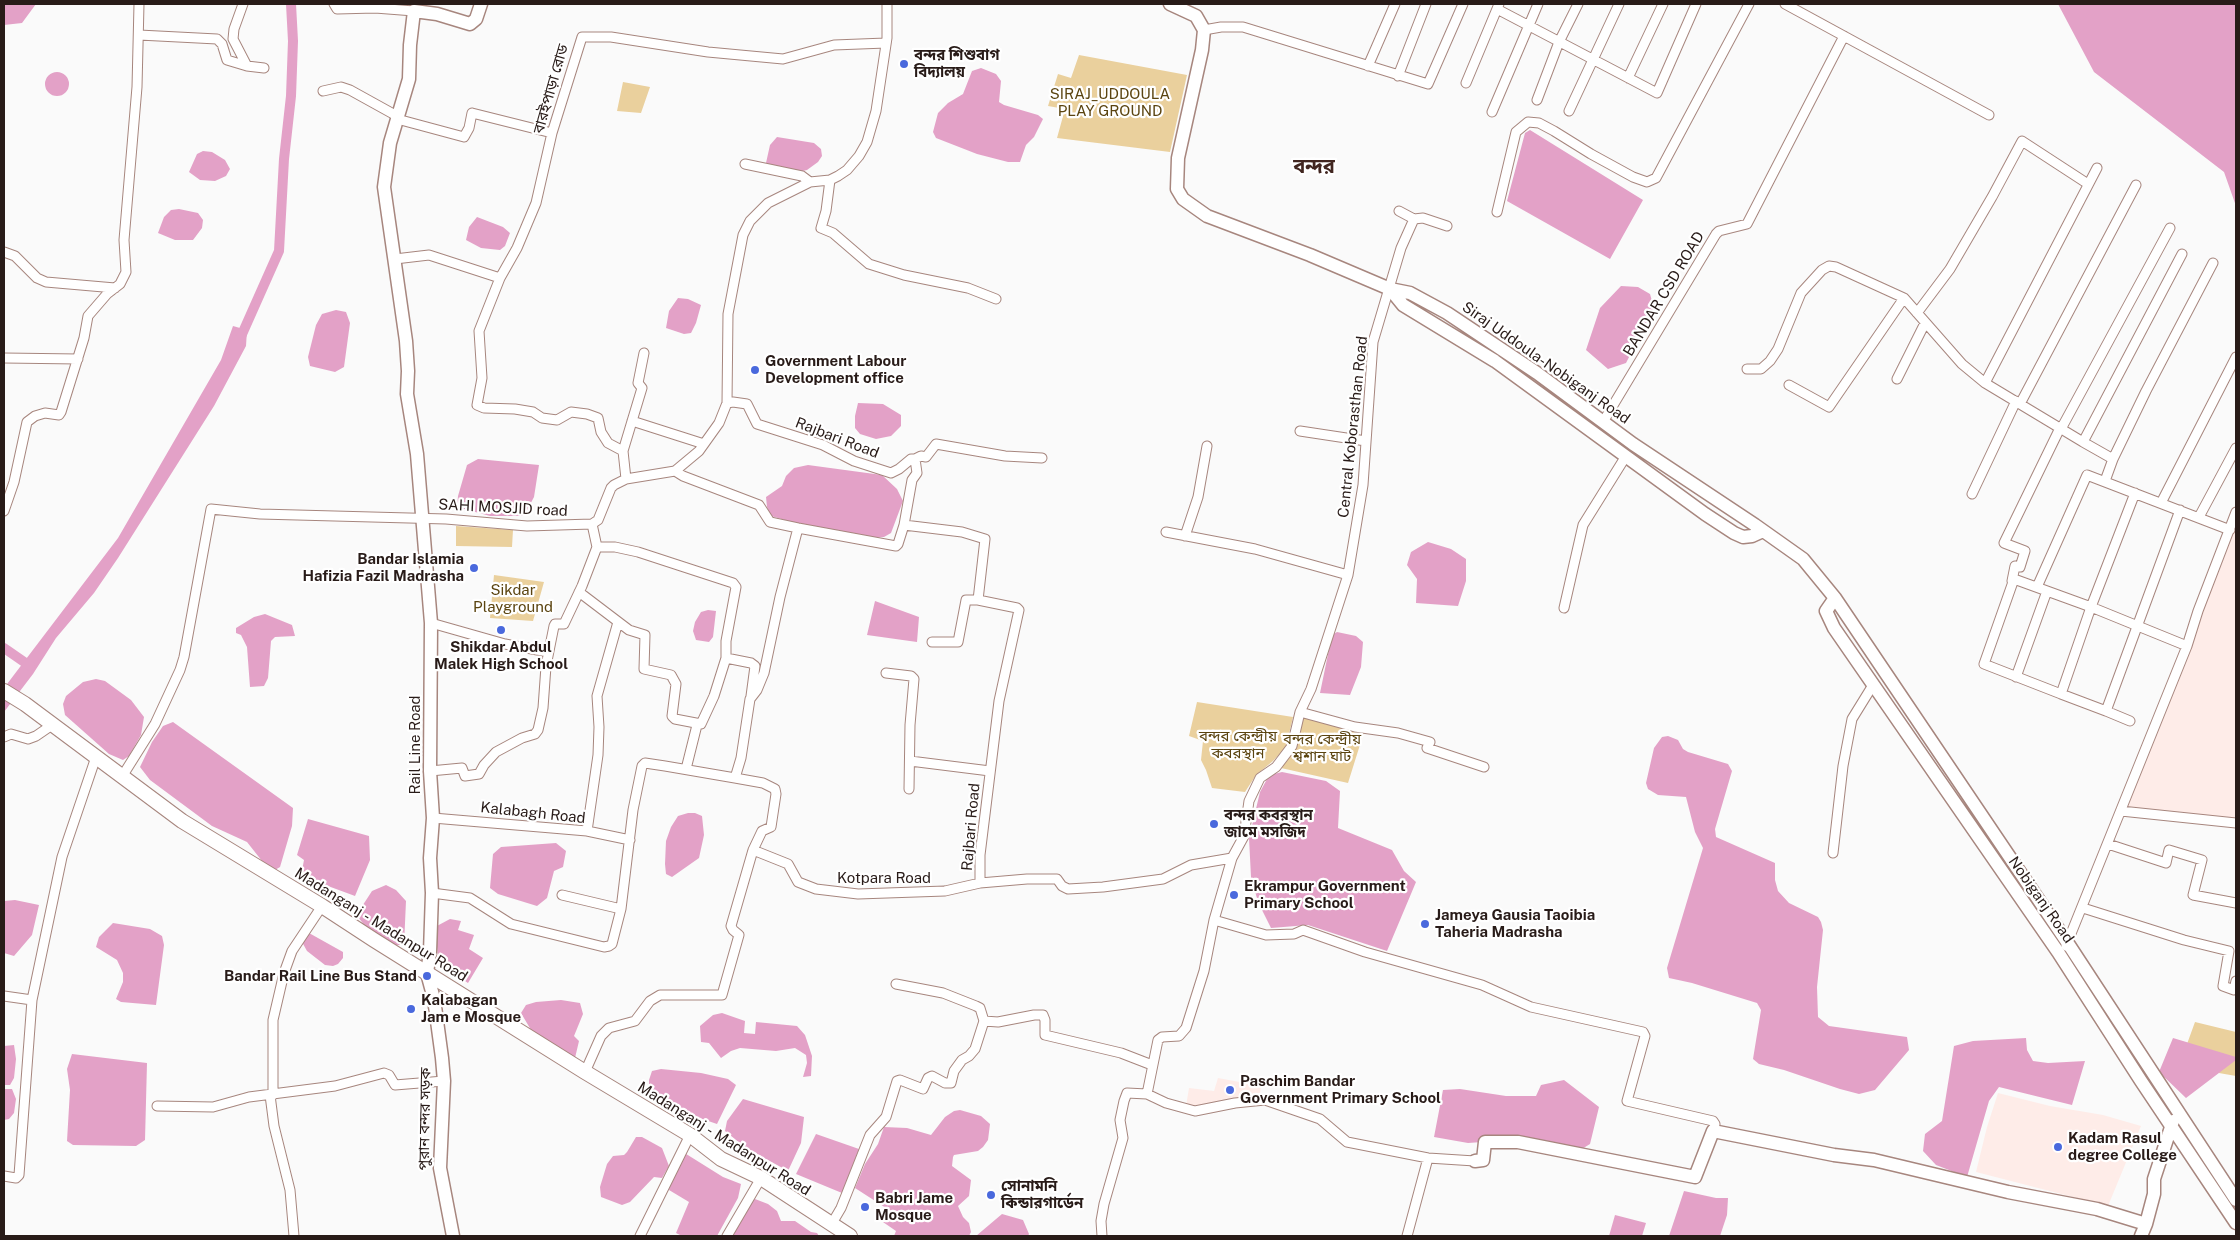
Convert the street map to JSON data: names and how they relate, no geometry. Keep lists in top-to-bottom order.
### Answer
{
  "streets": {
    "main road": [
      "Siraj Uddoula-Nobiganj Road",
      "Rail Line Road",
      "Nobiganj Road",
      "Madanganj - Madanpur Road",
      "পুরান বন্দর সড়ক"
    ],
    "street": [
      "বারইপাড়া রোড",
      "BANDAR CSD ROAD",
      "Central Koborasthan Road",
      "Rajbari Road",
      "SAHI MOSJID road",
      "Kalabagh Road",
      "Kotpara Road"
    ]
  },
  "crossings": [
    ["BANDAR CSD ROAD", "Siraj Uddoula-Nobiganj Road"],
    ["Siraj Uddoula-Nobiganj Road", "Central Koborasthan Road"],
    ["Siraj Uddoula-Nobiganj Road", "Nobiganj Road"],
    ["Central Koborasthan Road", "Kotpara Road"],
    ["Rajbari Road", "Kotpara Road"],
    ["SAHI MOSJID road", "Rail Line Road"],
    ["SAHI MOSJID road", "Madanganj - Madanpur Road"],
    ["Rail Line Road", "Kalabagh Road"],
    ["Rail Line Road", "Madanganj - Madanpur Road"],
    ["Rail Line Road", "পুরান বন্দর সড়ক"],
    ["Madanganj - Madanpur Road", "পুরান বন্দর সড়ক"]
  ],
  "districts": ["বন্দর"],
  "parks": [
    "SIRAJ_UDDOULA PLAY GROUND",
    "Sikdar Playground",
    "বন্দর কেন্দ্রীয় কবরস্থান",
    "বন্দর কেন্দ্রীয় শ্বশান ঘাট"
  ],
  "places": [
    "বন্দর শিশুবাগ বিদ্যালয়",
    "Government Labour Development office",
    "Bandar Islamia Hafizia Fazil Madrasha",
    "Shikdar Abdul Malek High School",
    "বন্দর কবরস্থান জামে মসজিদ",
    "Ekrampur Government Primary School",
    "Jameya Gausia Taoibia Taheria Madrasha",
    "Bandar Rail Line Bus Stand",
    "Kalabagan Jam e Mosque",
    "Paschim Bandar Government Primary School",
    "Kadam Rasul degree College",
    "সোনামনি কিন্ডারগার্ডেন",
    "Babri Jame Mosque"
  ]
}
